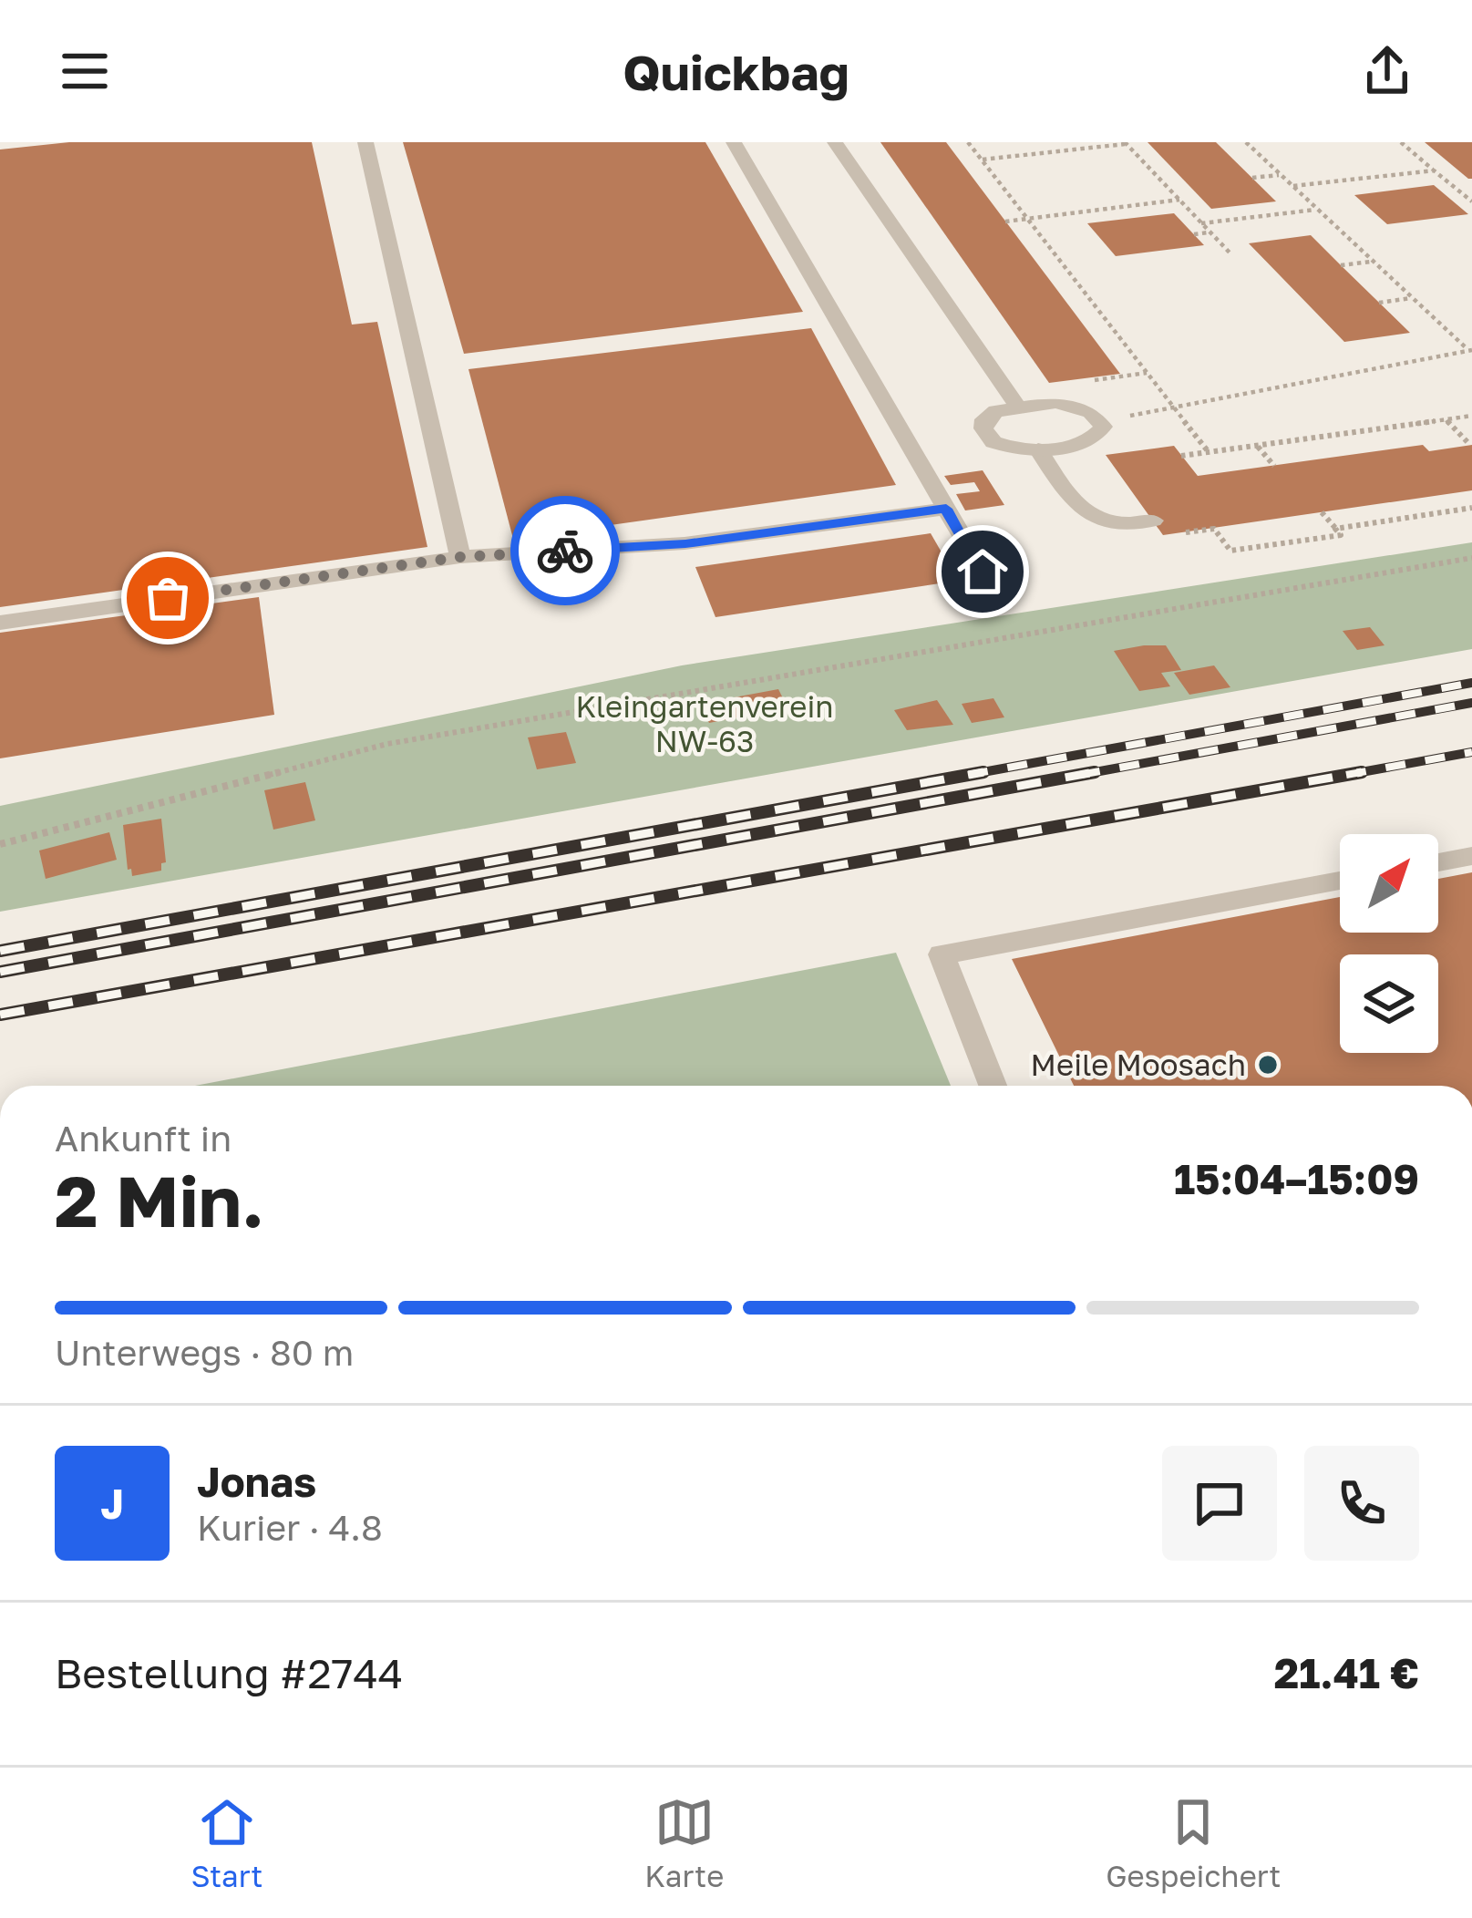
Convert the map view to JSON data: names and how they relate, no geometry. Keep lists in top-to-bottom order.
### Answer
{
  "parks": ["Kleingartenverein NW-63"],
  "places": ["Meile Moosach"],
  "north": "top right",
  "page": {
    "header": "Quickbag",
    "heading": ["2 Min.", "Ankunft in", "15:04–15:09"],
    "panel": [
      "Jonas",
      "Kurier · 4.8",
      "Bestellung #2744",
      "21.41 €"
    ],
    "bar": "Unterwegs · 80 m",
    "round": "J",
    "tabs": ["Start", "Karte", "Gespeichert"]
  }
}
